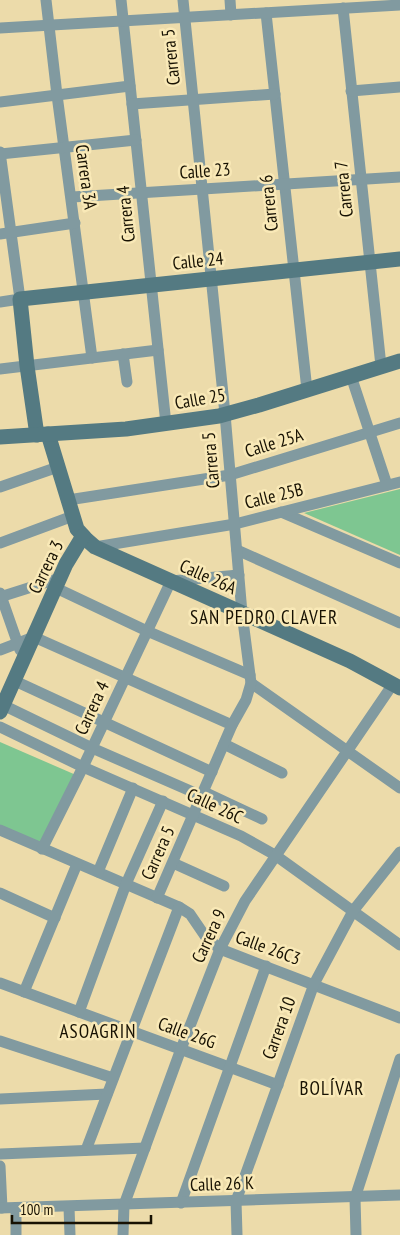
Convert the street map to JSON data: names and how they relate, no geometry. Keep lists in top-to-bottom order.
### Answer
{
  "streets": {
    "street": [
      "Carrera 5",
      "Calle 23",
      "Carrera 3A",
      "Carrera 7",
      "Carrera 6",
      "Carrera 4",
      "Calle 24",
      "Calle 25",
      "Calle 25A",
      "Calle 25B",
      "Carrera 3",
      "Calle 26A",
      "Calle 26C",
      "Carrera 9",
      "Calle 26C3",
      "Carrera 10",
      "Calle 26G",
      "Calle 26 K"
    ]
  },
  "crossings": [
    ["Carrera 5", "Calle 23"],
    ["Carrera 5", "Calle 24"],
    ["Carrera 5", "Calle 25"],
    ["Carrera 5", "Calle 25A"],
    ["Carrera 5", "Calle 25B"],
    ["Carrera 5", "Calle 26A"],
    ["Carrera 5", "Calle 26C"],
    ["Carrera 5", "Calle 26C3"],
    ["Calle 23", "Carrera 3A"],
    ["Calle 23", "Carrera 7"],
    ["Calle 23", "Carrera 6"],
    ["Calle 23", "Carrera 4"],
    ["Carrera 3A", "Calle 24"],
    ["Carrera 7", "Calle 24"],
    ["Carrera 7", "Calle 25"],
    ["Carrera 6", "Calle 24"],
    ["Carrera 6", "Calle 25"],
    ["Carrera 4", "Calle 24"],
    ["Carrera 4", "Calle 25"],
    ["Carrera 4", "Calle 26A"],
    ["Carrera 4", "Calle 26C"],
    ["Carrera 4", "Calle 26C3"],
    ["Calle 24", "Carrera 3"],
    ["Calle 25", "Carrera 3"],
    ["Calle 25A", "Carrera 3"],
    ["Calle 25B", "Calle 26A"],
    ["Carrera 3", "Calle 26A"],
    ["Calle 26A", "Carrera 9"],
    ["Calle 26C", "Carrera 9"],
    ["Calle 26C", "Carrera 10"],
    ["Carrera 9", "Calle 26C3"],
    ["Carrera 9", "Calle 26G"],
    ["Carrera 9", "Calle 26 K"],
    ["Calle 26C3", "Carrera 10"],
    ["Carrera 10", "Calle 26G"],
    ["Carrera 10", "Calle 26 K"]
  ],
  "districts": ["SAN PEDRO CLAVER", "ASOAGRIN", "BOLÍVAR"],
  "scale_bar": "100 m"
}
